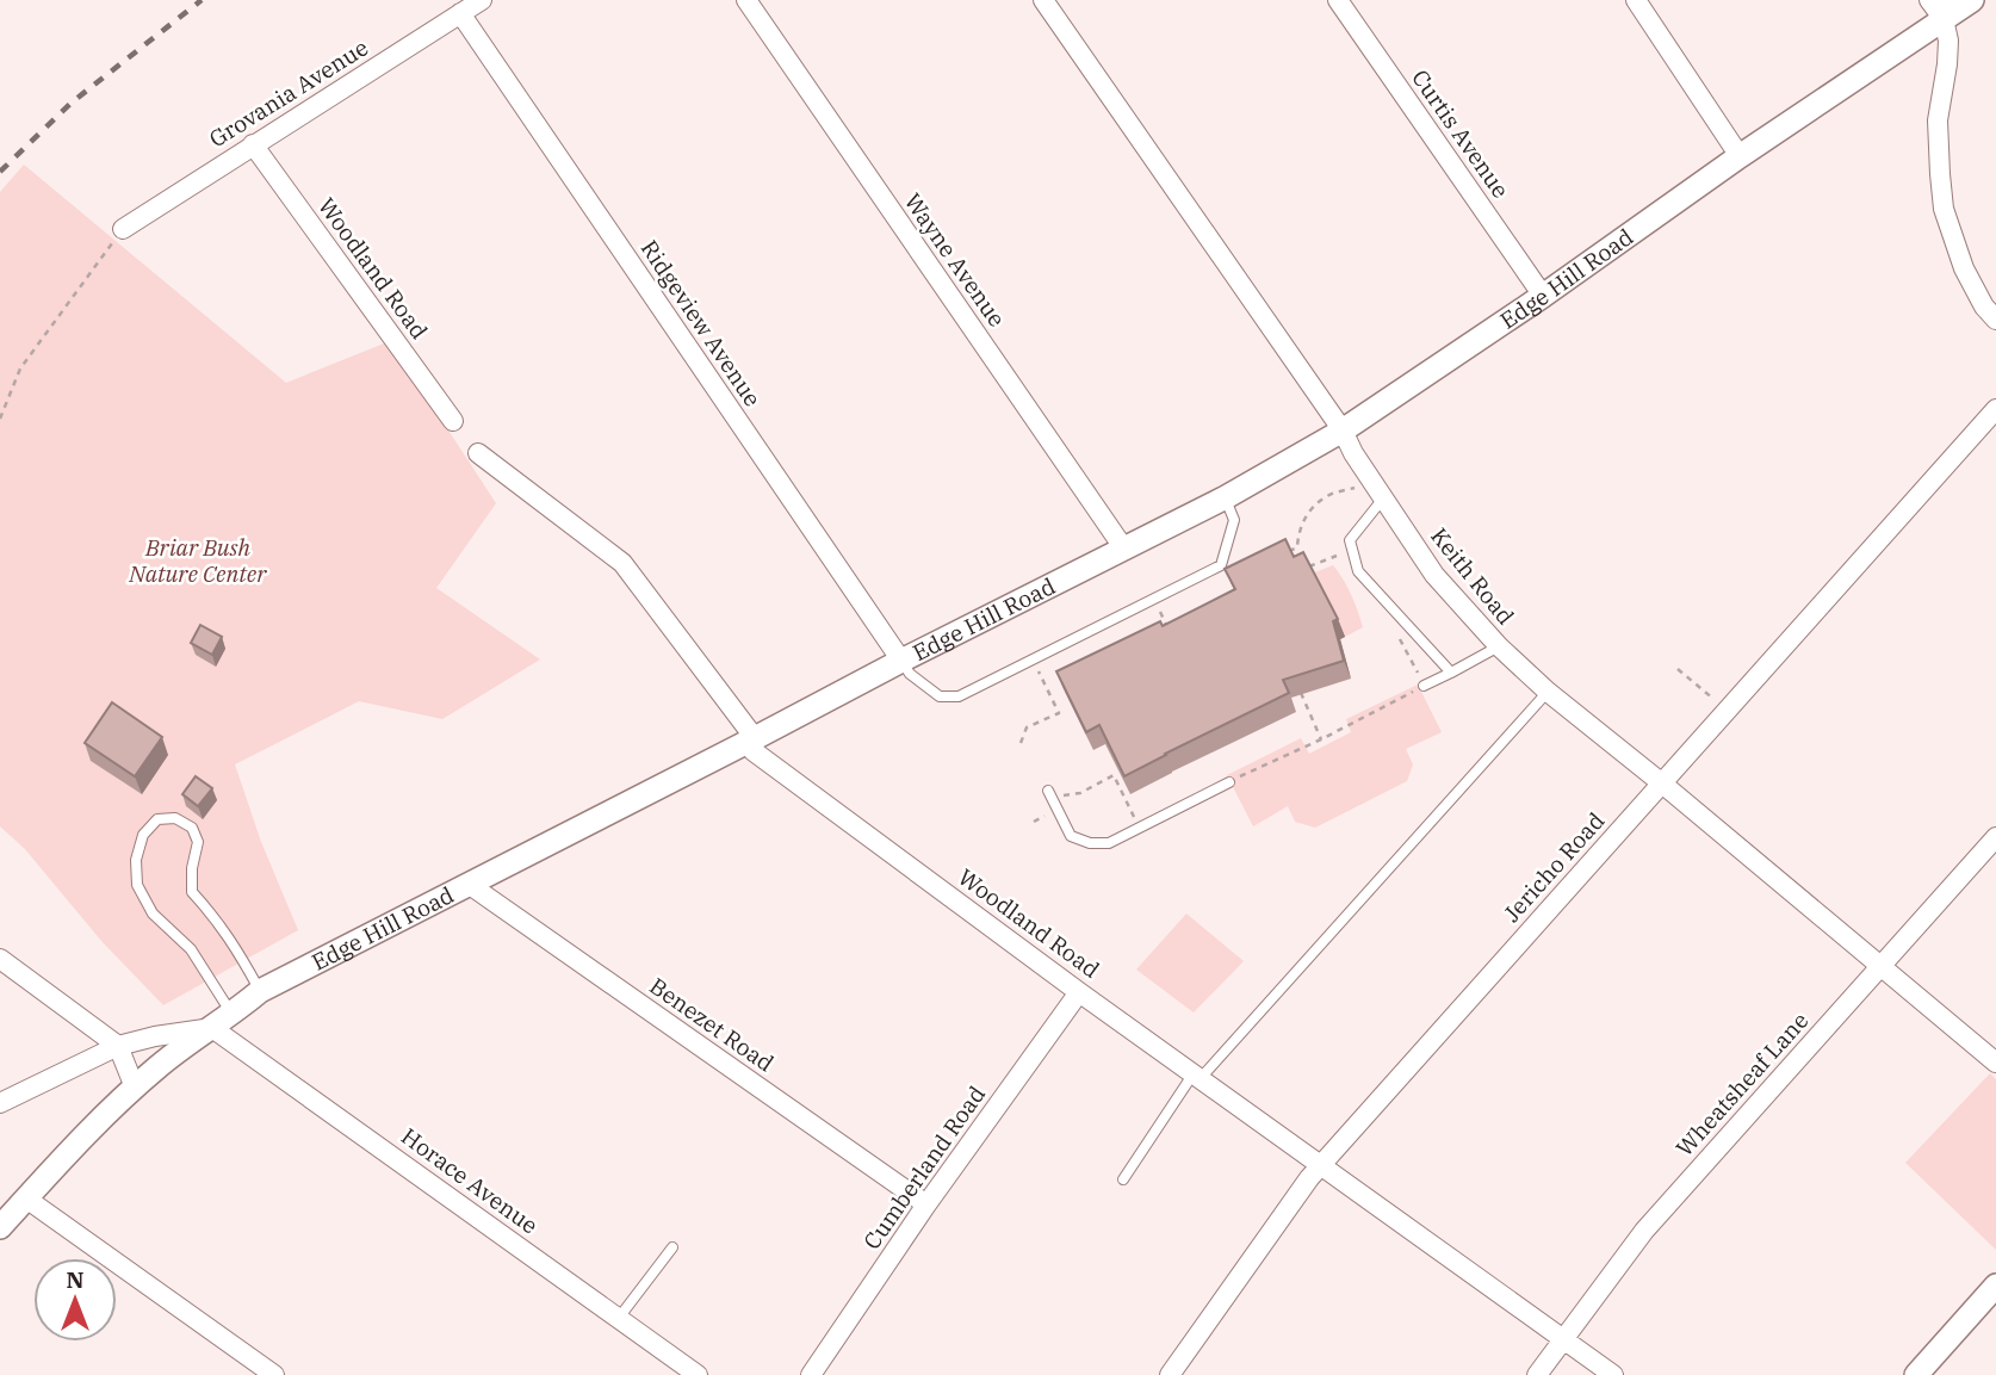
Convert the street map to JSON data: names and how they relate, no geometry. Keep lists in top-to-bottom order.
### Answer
{
  "streets": {
    "street": [
      "Grovania Avenue",
      "Curtis Avenue",
      "Wayne Avenue",
      "Woodland Road",
      "Edge Hill Road",
      "Ridgeview Avenue",
      "Keith Road",
      "Jericho Road",
      "Benezet Road",
      "Wheatsheaf Lane",
      "Cumberland Road",
      "Horace Avenue"
    ]
  },
  "crossings": [
    ["Grovania Avenue", "Woodland Road"],
    ["Grovania Avenue", "Ridgeview Avenue"],
    ["Curtis Avenue", "Edge Hill Road"],
    ["Wayne Avenue", "Edge Hill Road"],
    ["Woodland Road", "Edge Hill Road"],
    ["Woodland Road", "Jericho Road"],
    ["Woodland Road", "Wheatsheaf Lane"],
    ["Woodland Road", "Cumberland Road"],
    ["Edge Hill Road", "Ridgeview Avenue"],
    ["Edge Hill Road", "Keith Road"],
    ["Edge Hill Road", "Benezet Road"],
    ["Edge Hill Road", "Horace Avenue"],
    ["Keith Road", "Jericho Road"],
    ["Keith Road", "Wheatsheaf Lane"],
    ["Benezet Road", "Cumberland Road"]
  ],
  "parks": ["Briar Bush Nature Center"],
  "north": "top"
}
